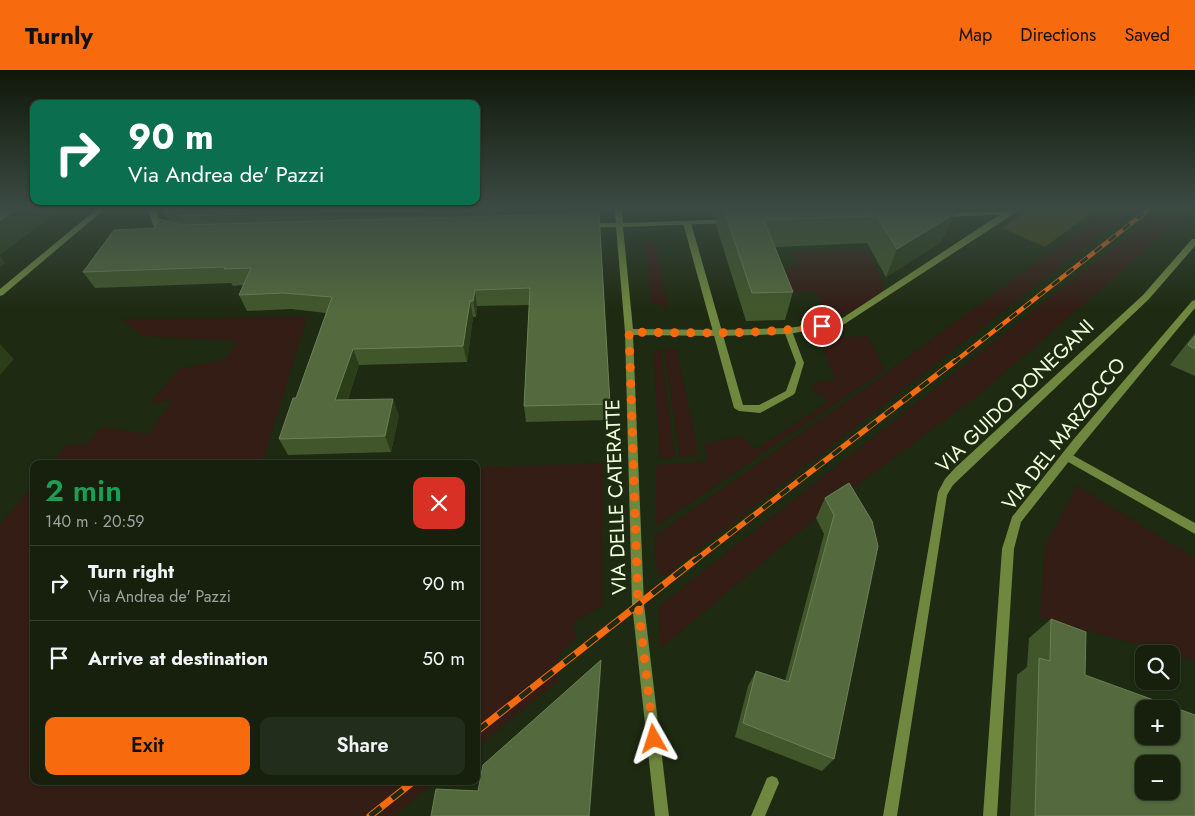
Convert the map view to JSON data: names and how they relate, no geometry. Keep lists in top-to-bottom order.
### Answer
{
  "streets": {
    "street": ["VIA GUIDO DONEGANI", "VIA DEL MARZOCCO", "VIA DELLE CATERATTE"]
  },
  "page": {
    "header": "Turnly",
    "nav": ["Map", "Directions", "Saved"],
    "turn": ["90 m", "Via Andrea de' Pazzi"],
    "heading": ["2 min", "140 m · 20:59"],
    "list": [
      {
        "name": "Turn right",
        "note": "Via Andrea de' Pazzi",
        "value": "90 m"
      },
      {
        "name": "Arrive at destination",
        "value": "50 m"
      }
    ],
    "map_buttons": ["+", "−"],
    "buttons": ["Exit", "Share"]
  }
}
